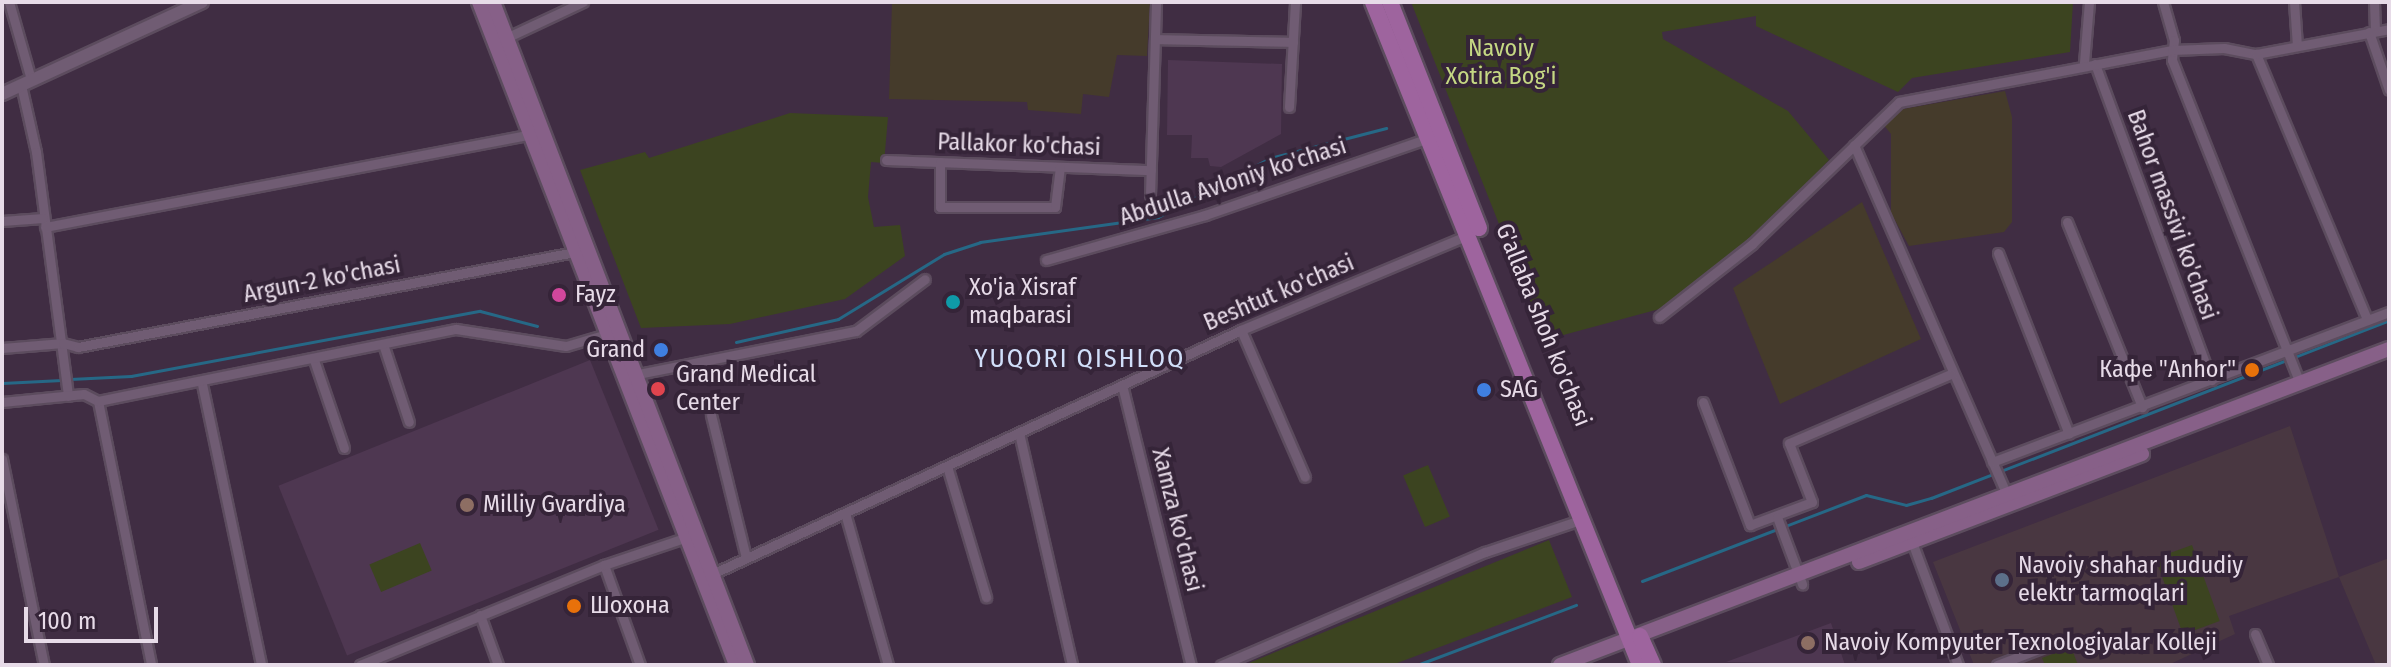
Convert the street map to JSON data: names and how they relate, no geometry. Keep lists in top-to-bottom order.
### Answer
{
  "streets": {
    "main road": ["G'allaba shoh ko'chasi"],
    "street": [
      "Pallakor ko'chasi",
      "Abdulla Avloniy ko'chasi",
      "Bahor massivi ko'chasi",
      "Argun-2 ko'chasi",
      "Beshtut ko'chasi",
      "Xamza ko'chasi"
    ]
  },
  "crossings": [
    ["Abdulla Avloniy ko'chasi", "G'allaba shoh ko'chasi"],
    ["Beshtut ko'chasi", "G'allaba shoh ko'chasi"],
    ["Beshtut ko'chasi", "Xamza ko'chasi"]
  ],
  "districts": ["YUQORI QISHLOQ"],
  "parks": ["Navoiy Xotira Bog'i"],
  "places": [
    "Fayz",
    "Xo'ja Xisraf maqbarasi",
    "Grand",
    "Кафе \"Anhor\"",
    "Grand Medical Center",
    "SAG",
    "Milliy Gvardiya",
    "Navoiy shahar hududiy elektr tarmoqlari",
    "Шохона",
    "Navoiy Kompyuter Texnologiyalar Kolleji"
  ],
  "scale_bar": "100 m"
}
